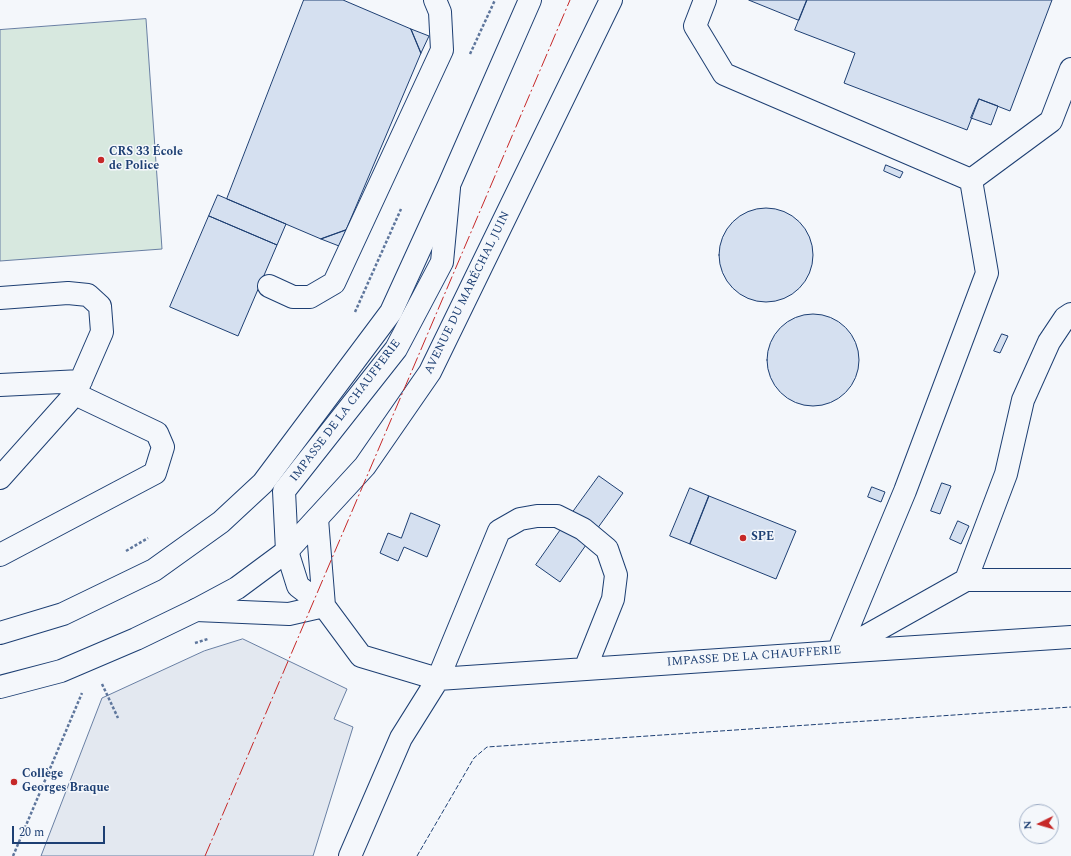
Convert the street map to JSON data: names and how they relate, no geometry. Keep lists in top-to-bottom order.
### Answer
{
  "streets": {
    "street": ["AVENUE DU MARÉCHAL JUIN", "IMPASSE DE LA CHAUFFERIE"]
  },
  "crossings": [
    ["AVENUE DU MARÉCHAL JUIN", "IMPASSE DE LA CHAUFFERIE"]
  ],
  "places": ["CRS 33 École de Police", "SPE", "Collège Georges Braque"],
  "scale_bar": "20 m",
  "north": "left"
}
